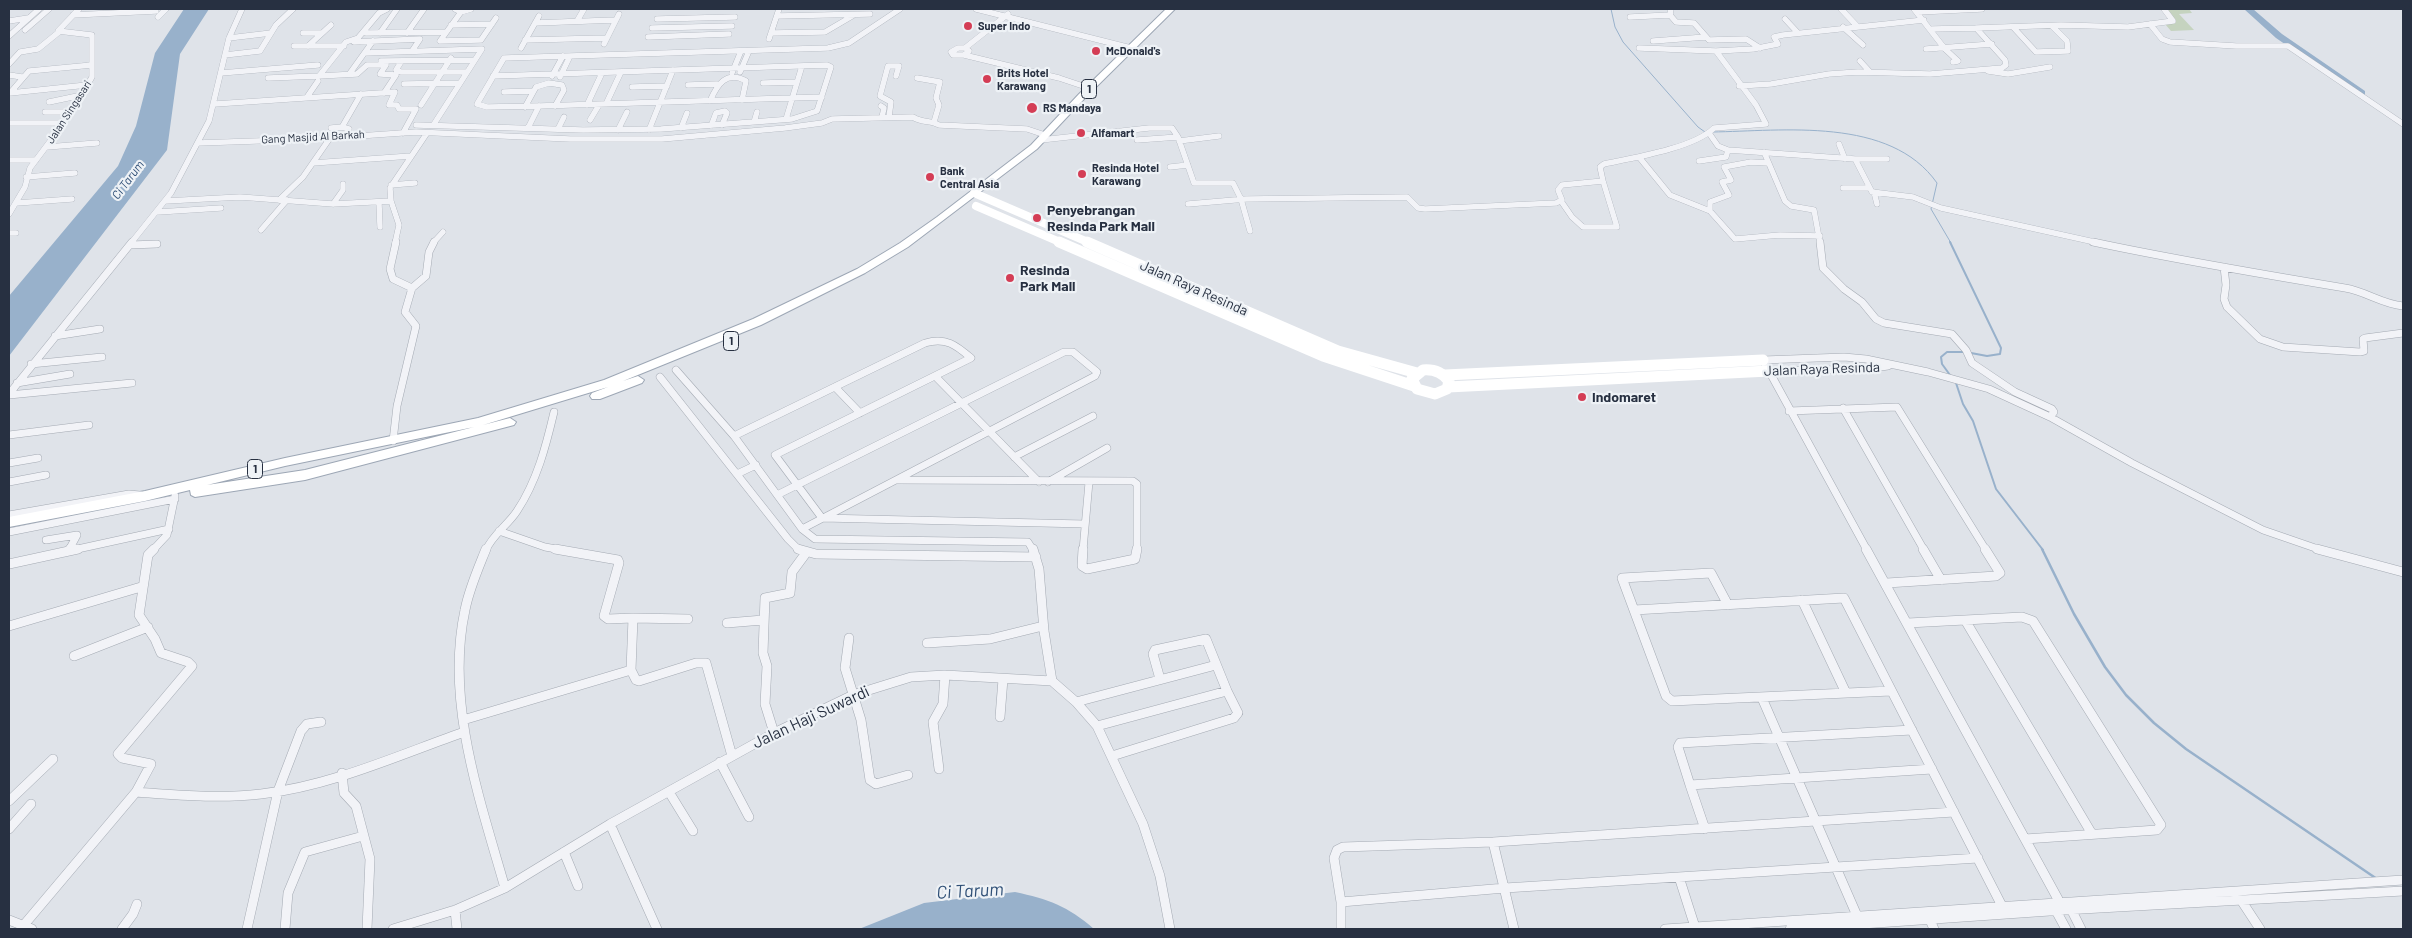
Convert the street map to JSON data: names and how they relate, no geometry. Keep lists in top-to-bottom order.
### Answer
{
  "streets": {
    "main road": ["1"],
    "street": [
      "Jalan Singasari",
      "Gang Masjid Al Barkah",
      "Jalan Raya Resinda",
      "Jalan Haji Suwardi"
    ]
  },
  "crossings": [
    ["1", "Gang Masjid Al Barkah"],
    ["1", "Jalan Raya Resinda"]
  ],
  "water": ["Ci Tarum"],
  "places": [
    "Super Indo",
    "McDonald's",
    "Brits Hotel Karawang",
    "RS Mandaya",
    "Alfamart",
    "Resinda Hotel Karawang",
    "Bank Central Asia",
    "Penyebrangan Resinda Park Mall",
    "Resinda Park Mall",
    "Indomaret"
  ]
}
